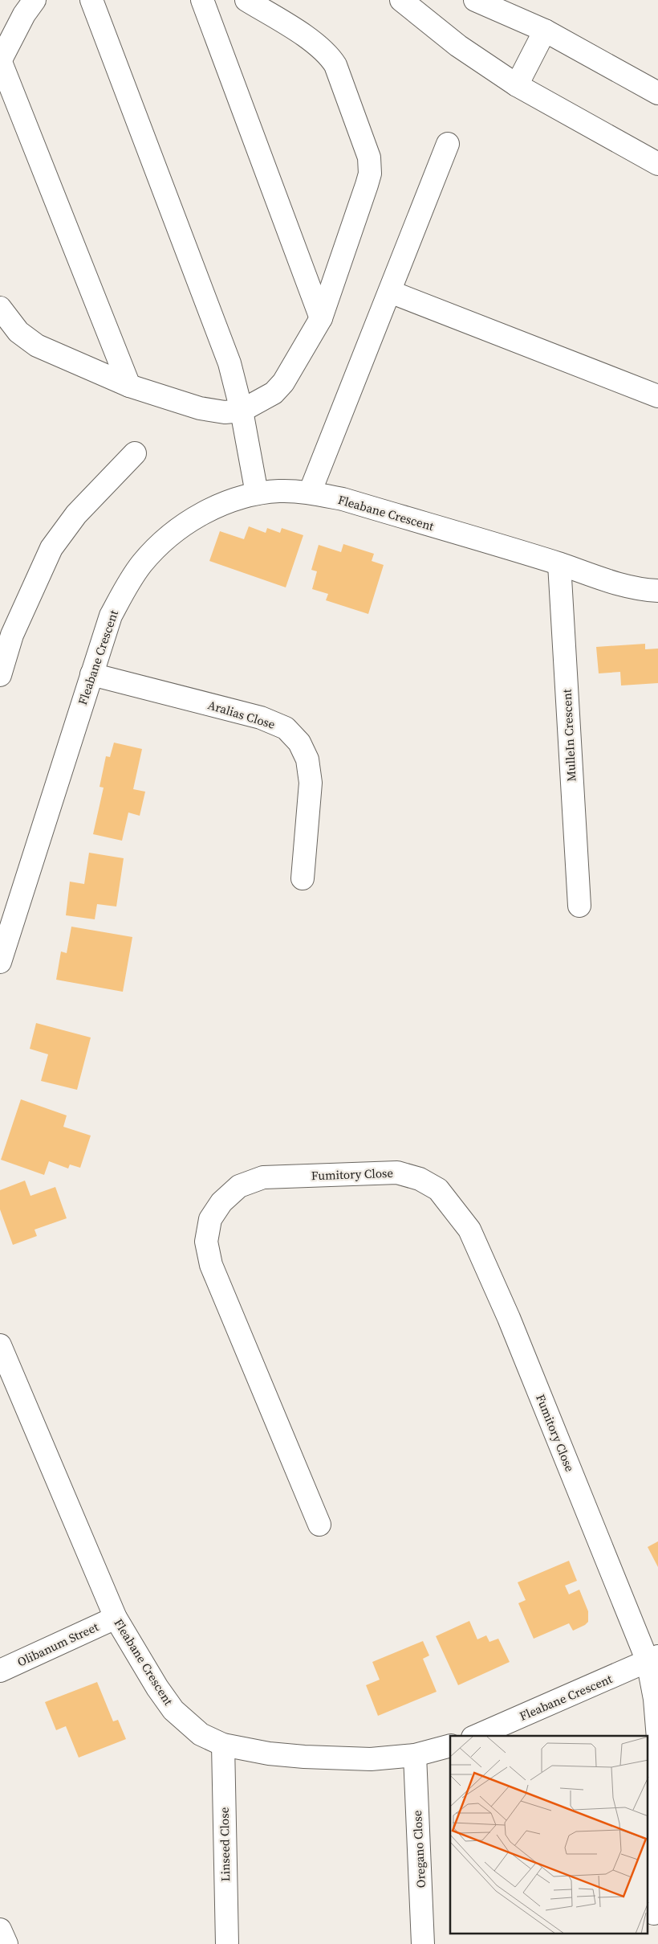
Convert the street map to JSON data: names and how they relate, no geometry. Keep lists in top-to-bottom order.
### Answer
{
  "streets": {
    "street": [
      "Fleabane Crescent",
      "Aralias Close",
      "MulleIn Crescent",
      "Fumitory Close",
      "Olibanum Street",
      "Linseed Close",
      "Oregano Close"
    ]
  },
  "crossings": [
    ["Fleabane Crescent", "Aralias Close"],
    ["Fleabane Crescent", "MulleIn Crescent"],
    ["Fleabane Crescent", "Fumitory Close"],
    ["Fleabane Crescent", "Olibanum Street"],
    ["Fleabane Crescent", "Linseed Close"],
    ["Fleabane Crescent", "Oregano Close"]
  ]
}
